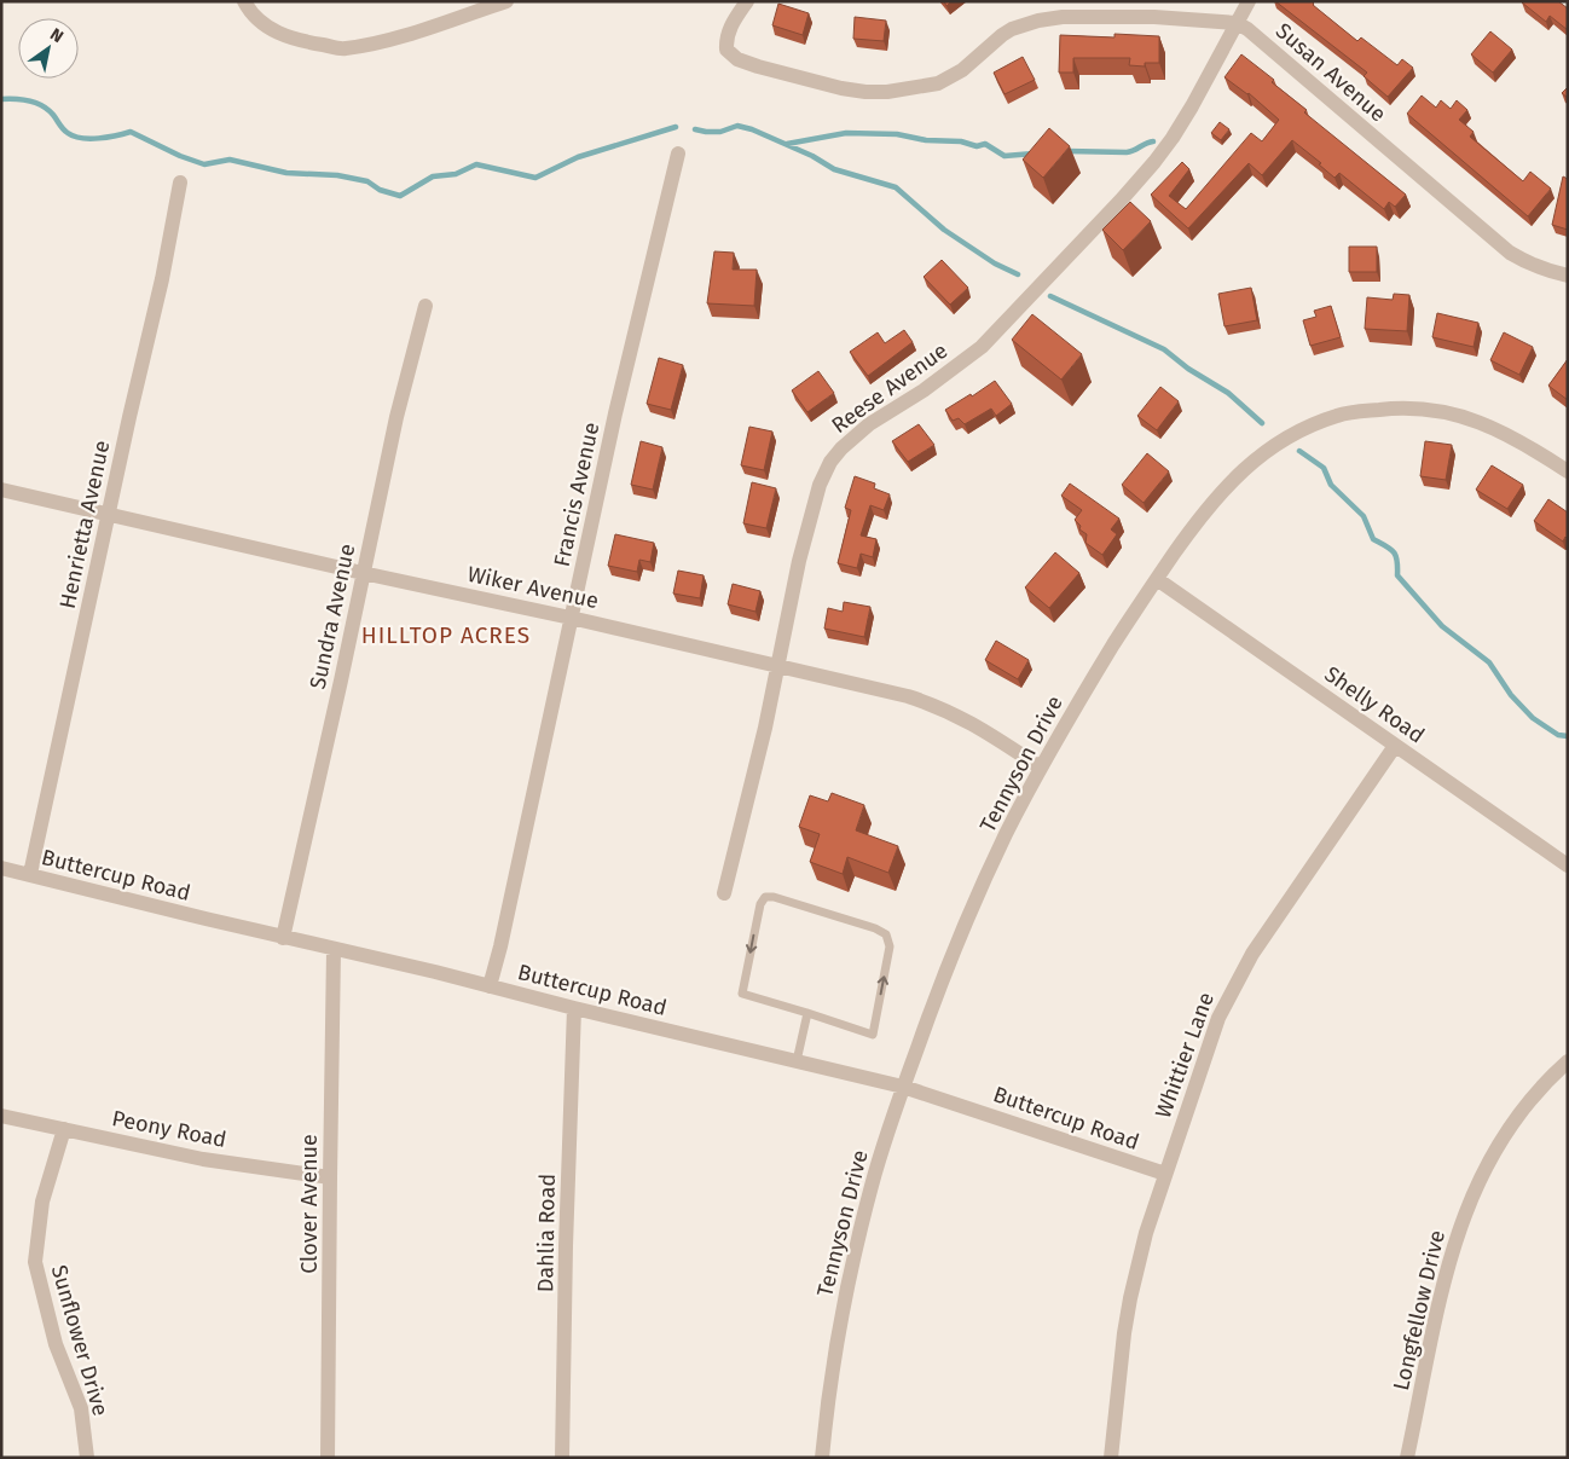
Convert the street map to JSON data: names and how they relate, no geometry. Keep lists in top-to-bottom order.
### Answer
{
  "streets": {
    "street": [
      "Susan Avenue",
      "Reese Avenue",
      "Francis Avenue",
      "Henrietta Avenue",
      "Wiker Avenue",
      "Sundra Avenue",
      "Shelly Road",
      "Tennyson Drive",
      "Buttercup Road",
      "Whittier Lane",
      "Peony Road",
      "Clover Avenue",
      "Dahlia Road",
      "Longfellow Drive",
      "Sunflower Drive"
    ]
  },
  "crossings": [
    ["Susan Avenue", "Reese Avenue"],
    ["Reese Avenue", "Wiker Avenue"],
    ["Francis Avenue", "Wiker Avenue"],
    ["Francis Avenue", "Buttercup Road"],
    ["Henrietta Avenue", "Wiker Avenue"],
    ["Henrietta Avenue", "Buttercup Road"],
    ["Wiker Avenue", "Sundra Avenue"],
    ["Wiker Avenue", "Tennyson Drive"],
    ["Sundra Avenue", "Buttercup Road"],
    ["Shelly Road", "Tennyson Drive"],
    ["Shelly Road", "Whittier Lane"],
    ["Tennyson Drive", "Buttercup Road"],
    ["Buttercup Road", "Whittier Lane"],
    ["Buttercup Road", "Clover Avenue"],
    ["Buttercup Road", "Dahlia Road"],
    ["Peony Road", "Clover Avenue"],
    ["Peony Road", "Sunflower Drive"]
  ],
  "districts": ["HILLTOP ACRES"],
  "north": "top right"
}
